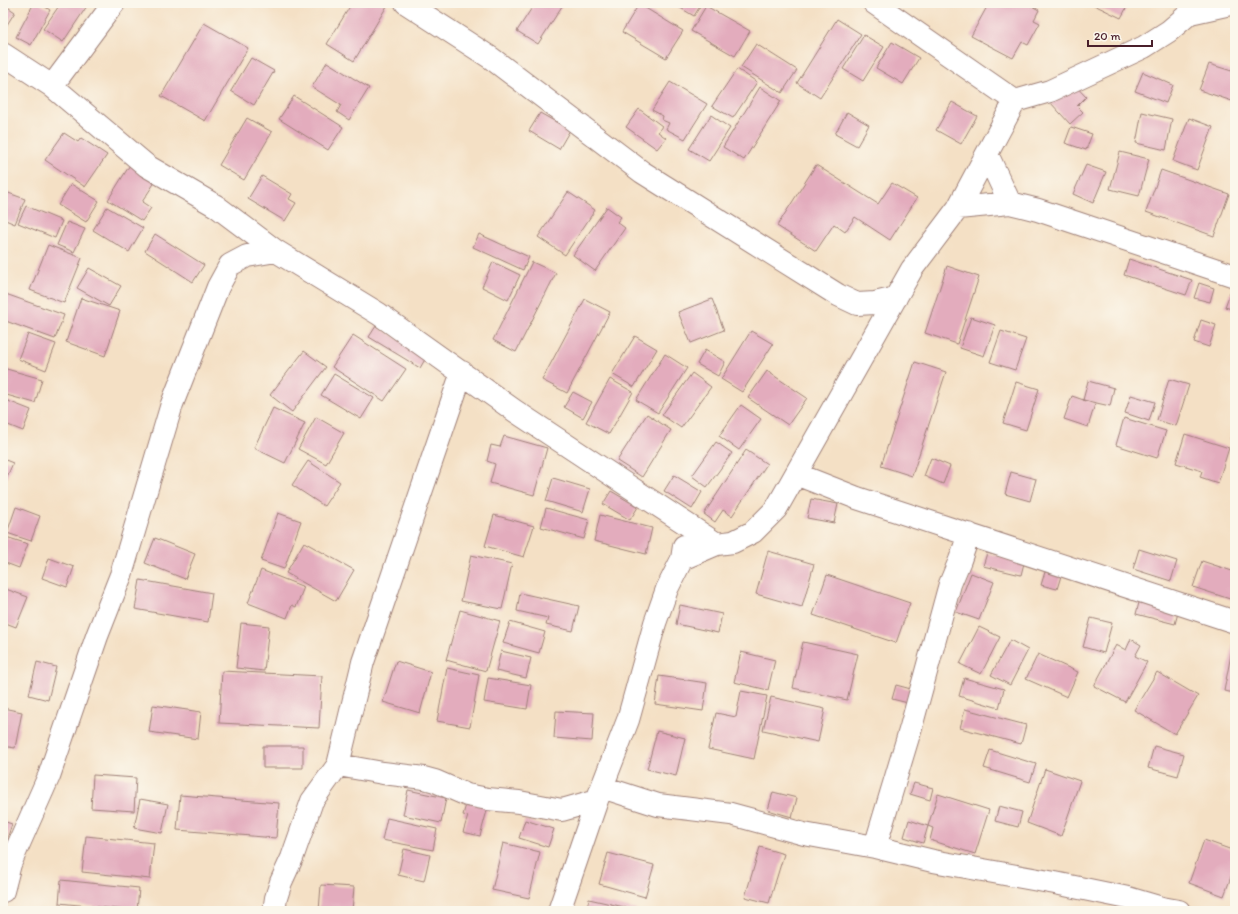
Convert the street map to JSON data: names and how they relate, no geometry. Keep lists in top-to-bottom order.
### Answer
{
  "scale_bar": "20 m"
}
